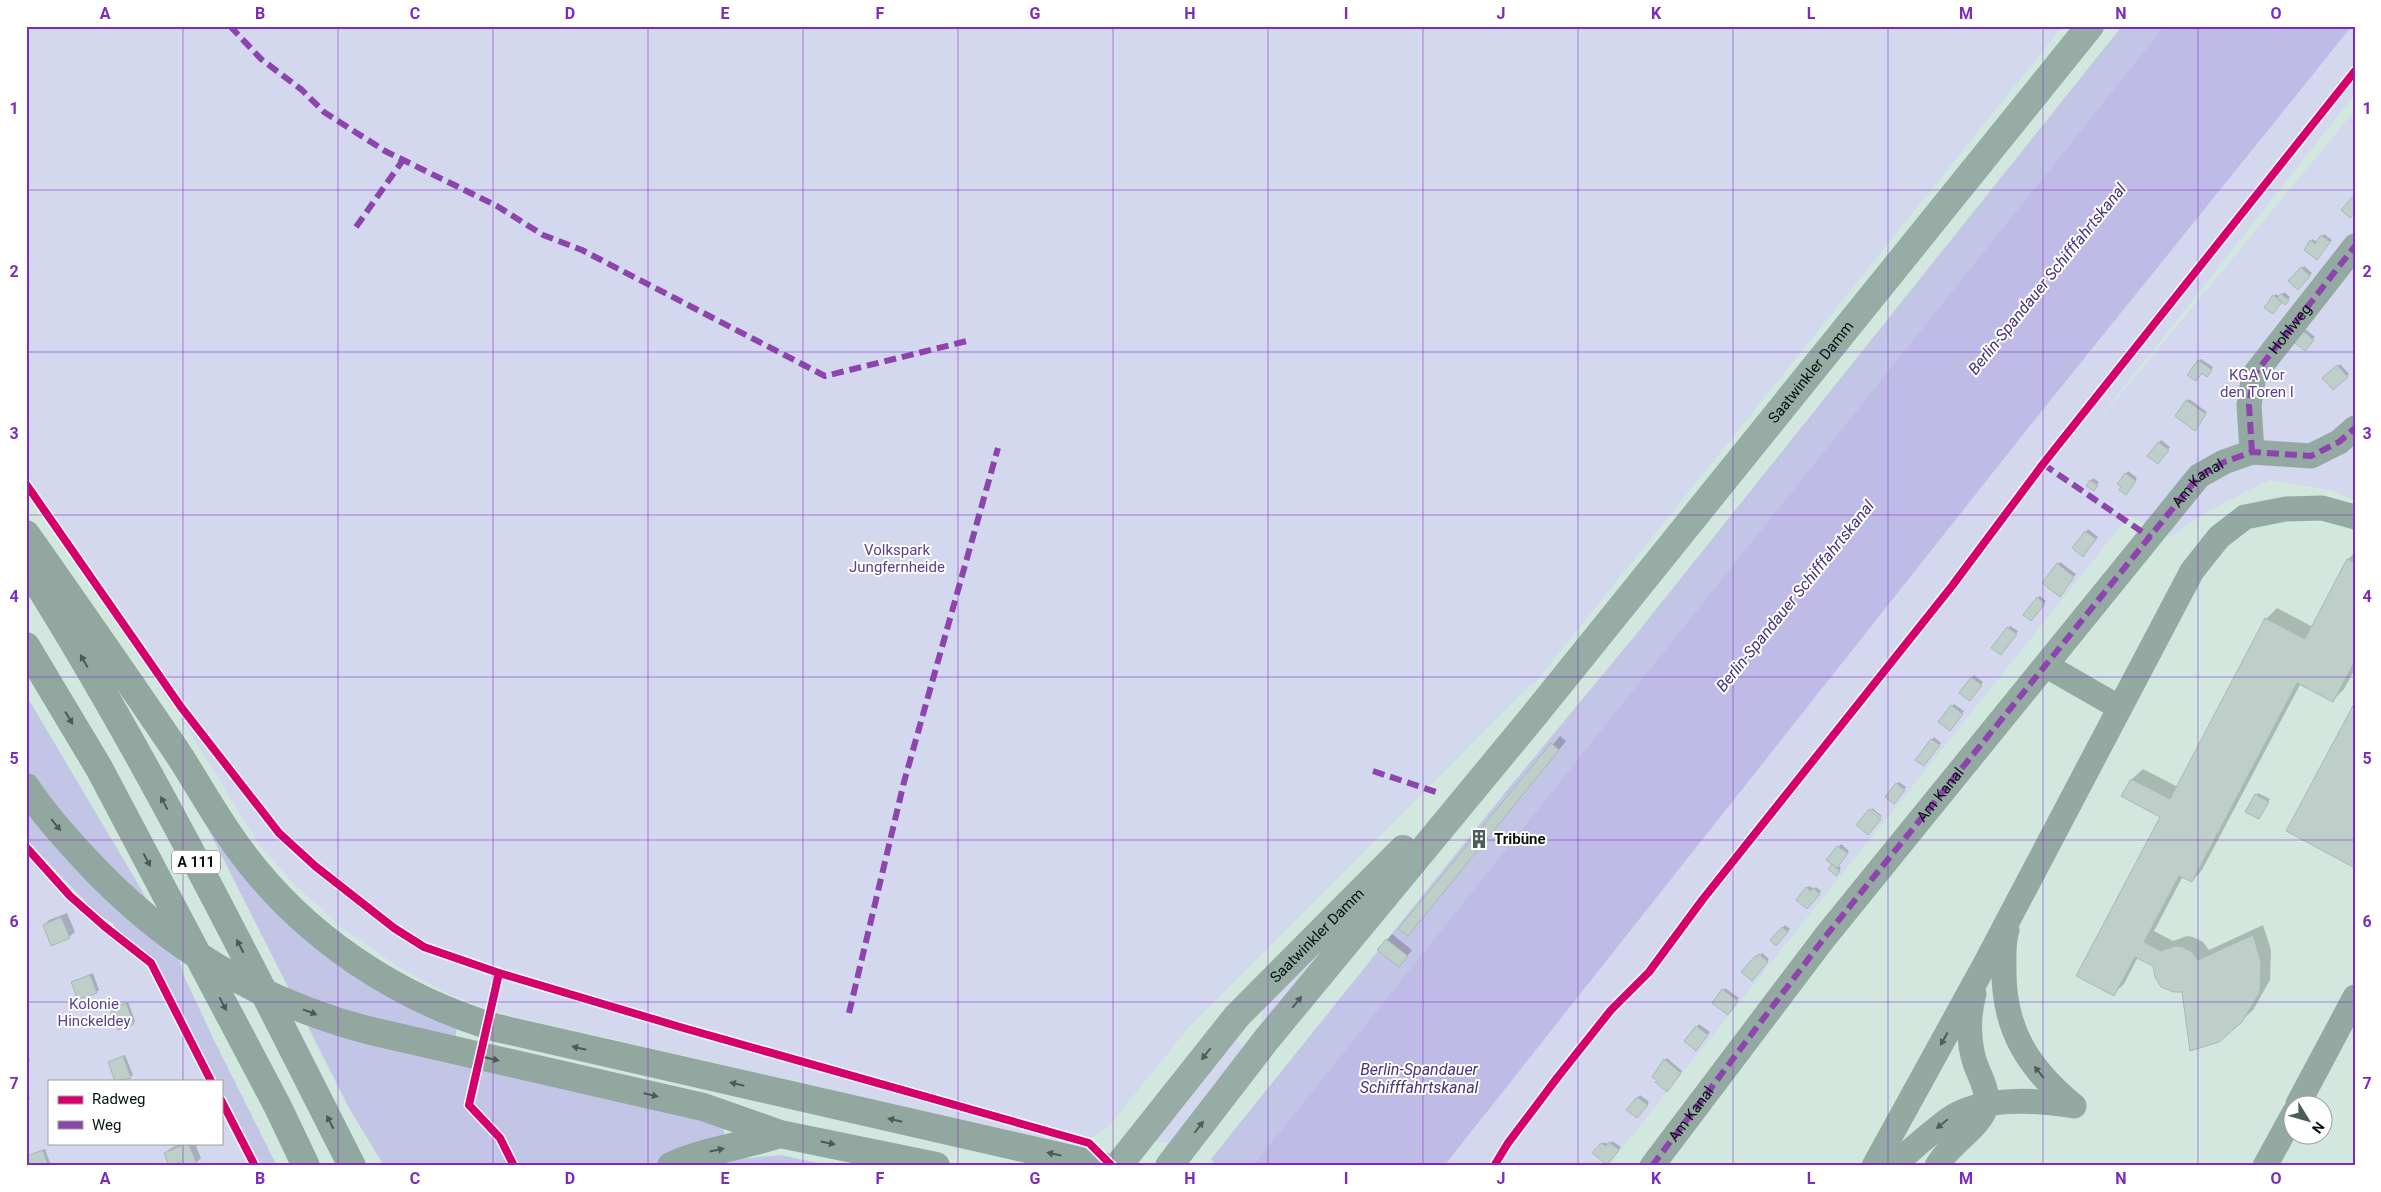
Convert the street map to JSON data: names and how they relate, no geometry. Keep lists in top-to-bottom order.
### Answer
{
  "streets": {
    "highway": ["A 111"],
    "main road": ["Saatwinkler Damm"],
    "street": ["Hohlweg", "Am Kanal"]
  },
  "crossings": [
    ["Hohlweg", "Am Kanal"]
  ],
  "water": ["Berlin-Spandauer Schifffahrtskanal"],
  "parks": ["KGA Vor den Toren I", "Volkspark Jungfernheide", "Kolonie Hinckeldey"],
  "places": {
    "building": ["Tribüne"]
  },
  "legend": ["Radweg", "Weg"],
  "north": "bottom right",
  "grid": {
    "columns": [
      "A",
      "B",
      "C",
      "D",
      "E",
      "F",
      "G",
      "H",
      "I",
      "J",
      "K",
      "L",
      "M",
      "N",
      "O"
    ],
    "rows": [
      "1",
      "2",
      "3",
      "4",
      "5",
      "6",
      "7"
    ]
  }
}
